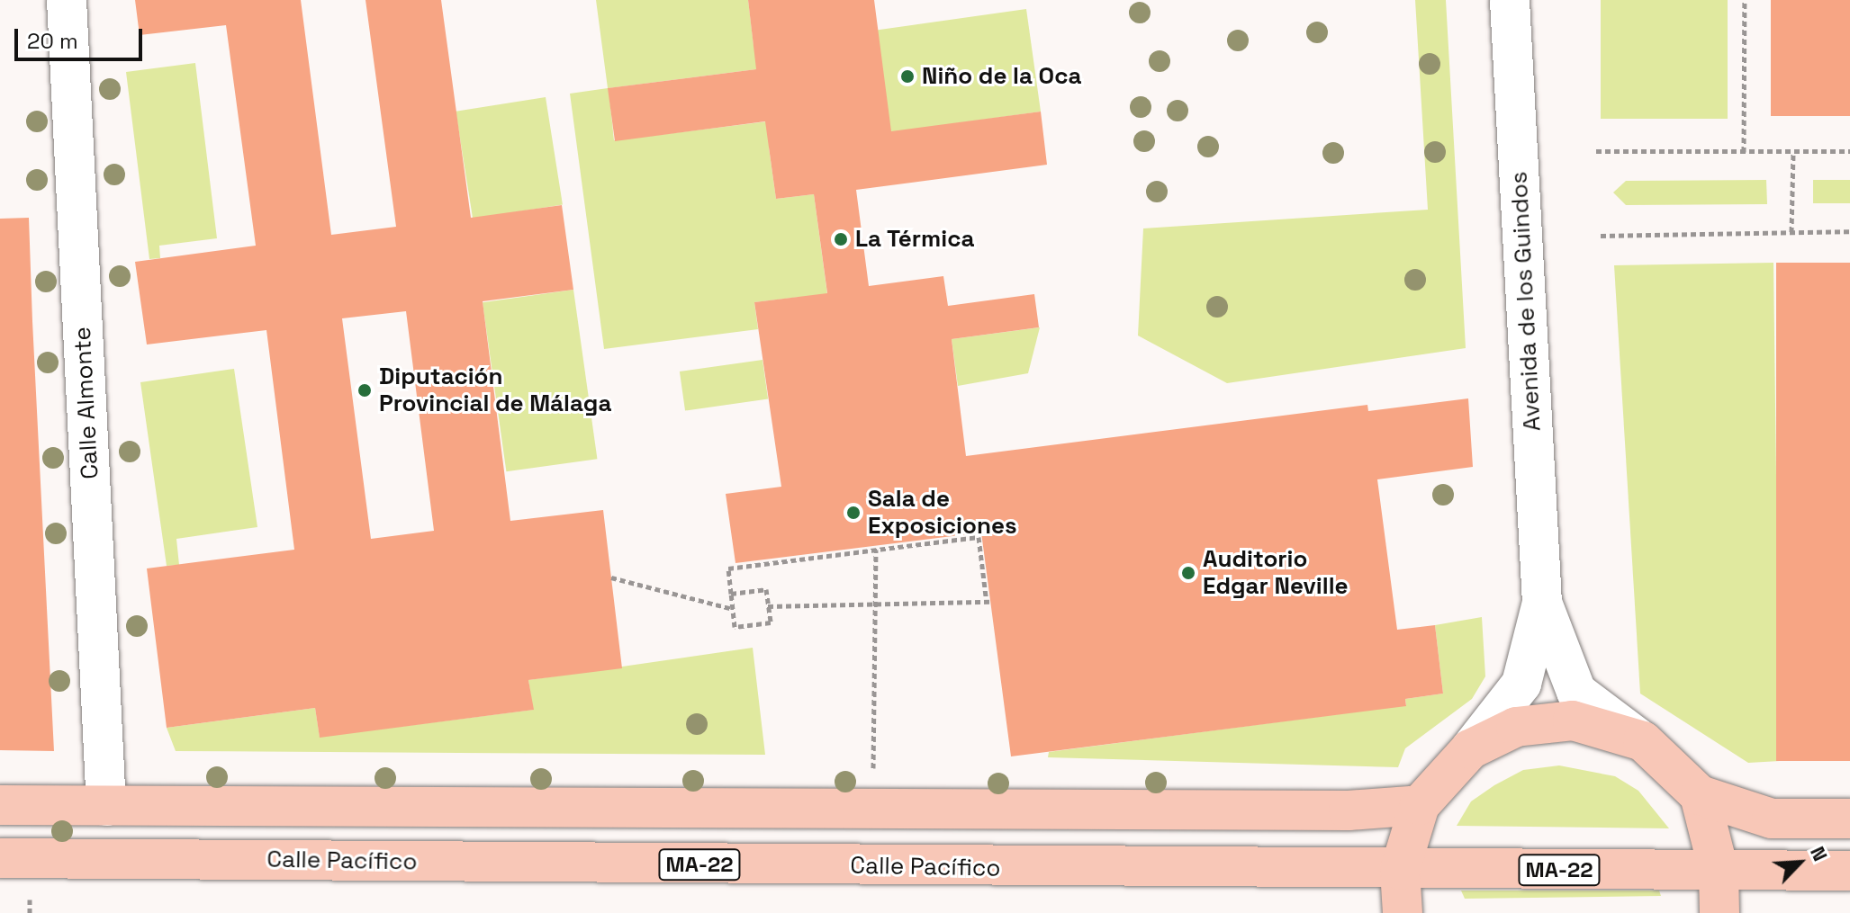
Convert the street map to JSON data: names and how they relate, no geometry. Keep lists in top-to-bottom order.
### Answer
{
  "streets": {
    "main road": [
      "Avenida de los Guindos",
      "Calle Almonte",
      "Calle Pacífico",
      "MA-22"
    ]
  },
  "places": [
    "Niño de la Oca",
    "La Térmica",
    "Diputación Provincial de Málaga",
    "Sala de Exposiciones",
    "Auditorio Edgar Neville"
  ],
  "scale_bar": "20 m",
  "north": "top right"
}
